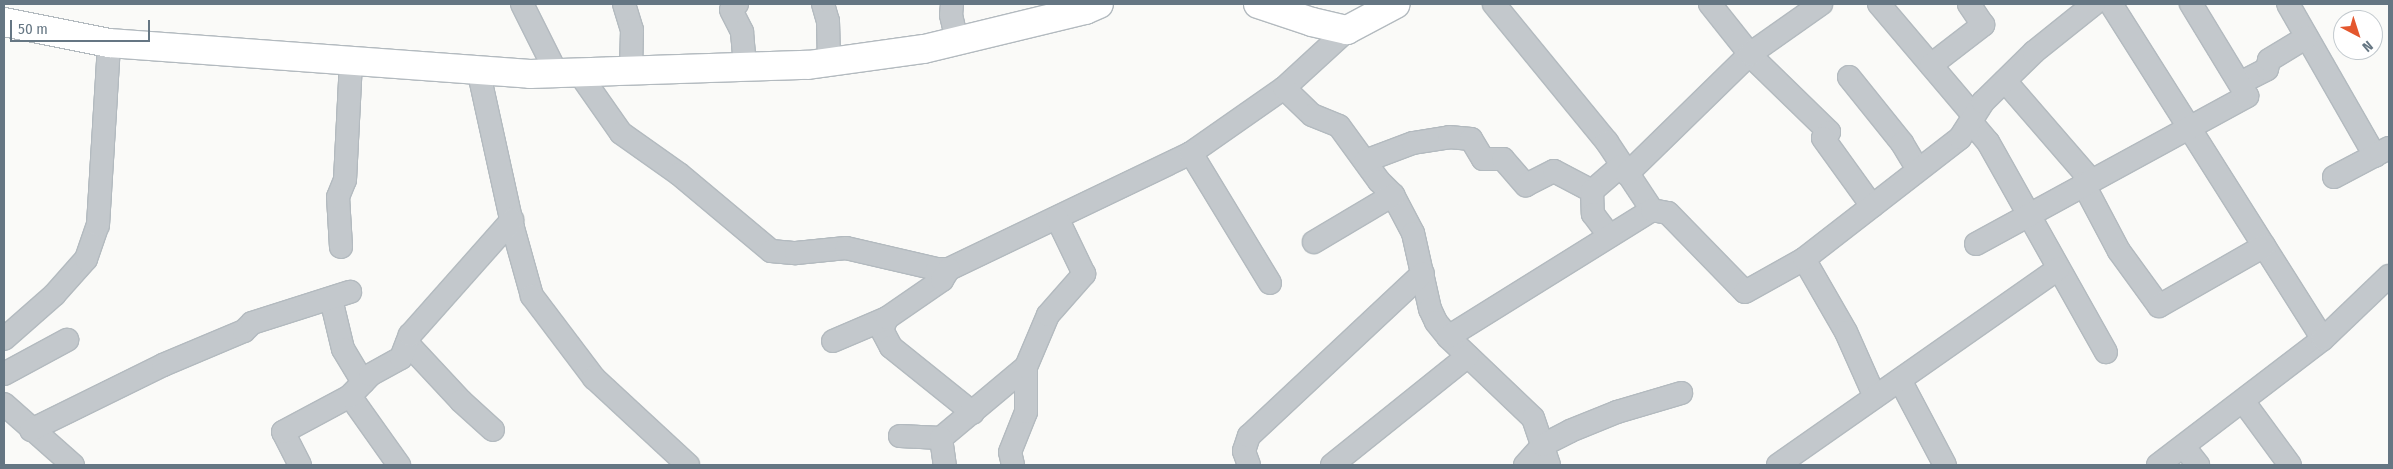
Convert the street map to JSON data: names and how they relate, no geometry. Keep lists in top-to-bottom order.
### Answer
{
  "scale_bar": "50 m",
  "north": "bottom right"
}
